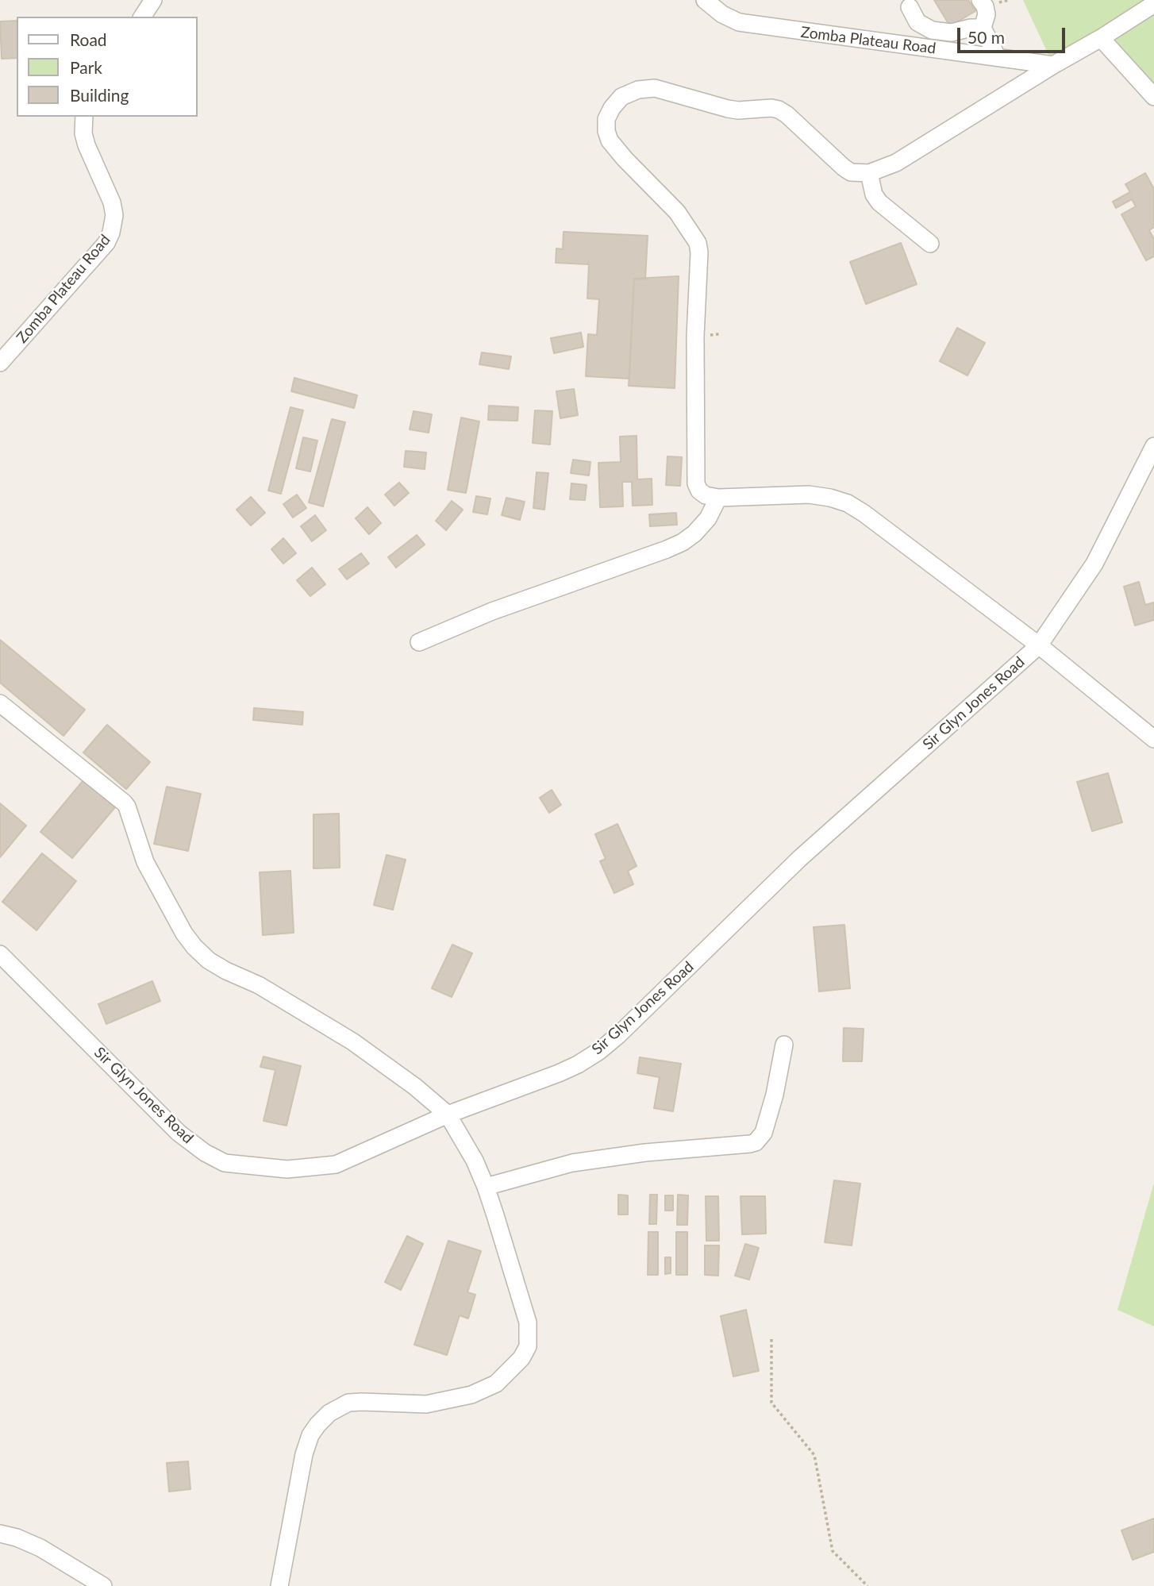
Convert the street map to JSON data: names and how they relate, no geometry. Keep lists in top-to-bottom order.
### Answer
{
  "streets": {
    "street": ["Zomba Plateau Road", "Sir Glyn Jones Road"]
  },
  "legend": ["Road", "Park", "Building"],
  "scale_bar": "50 m"
}
